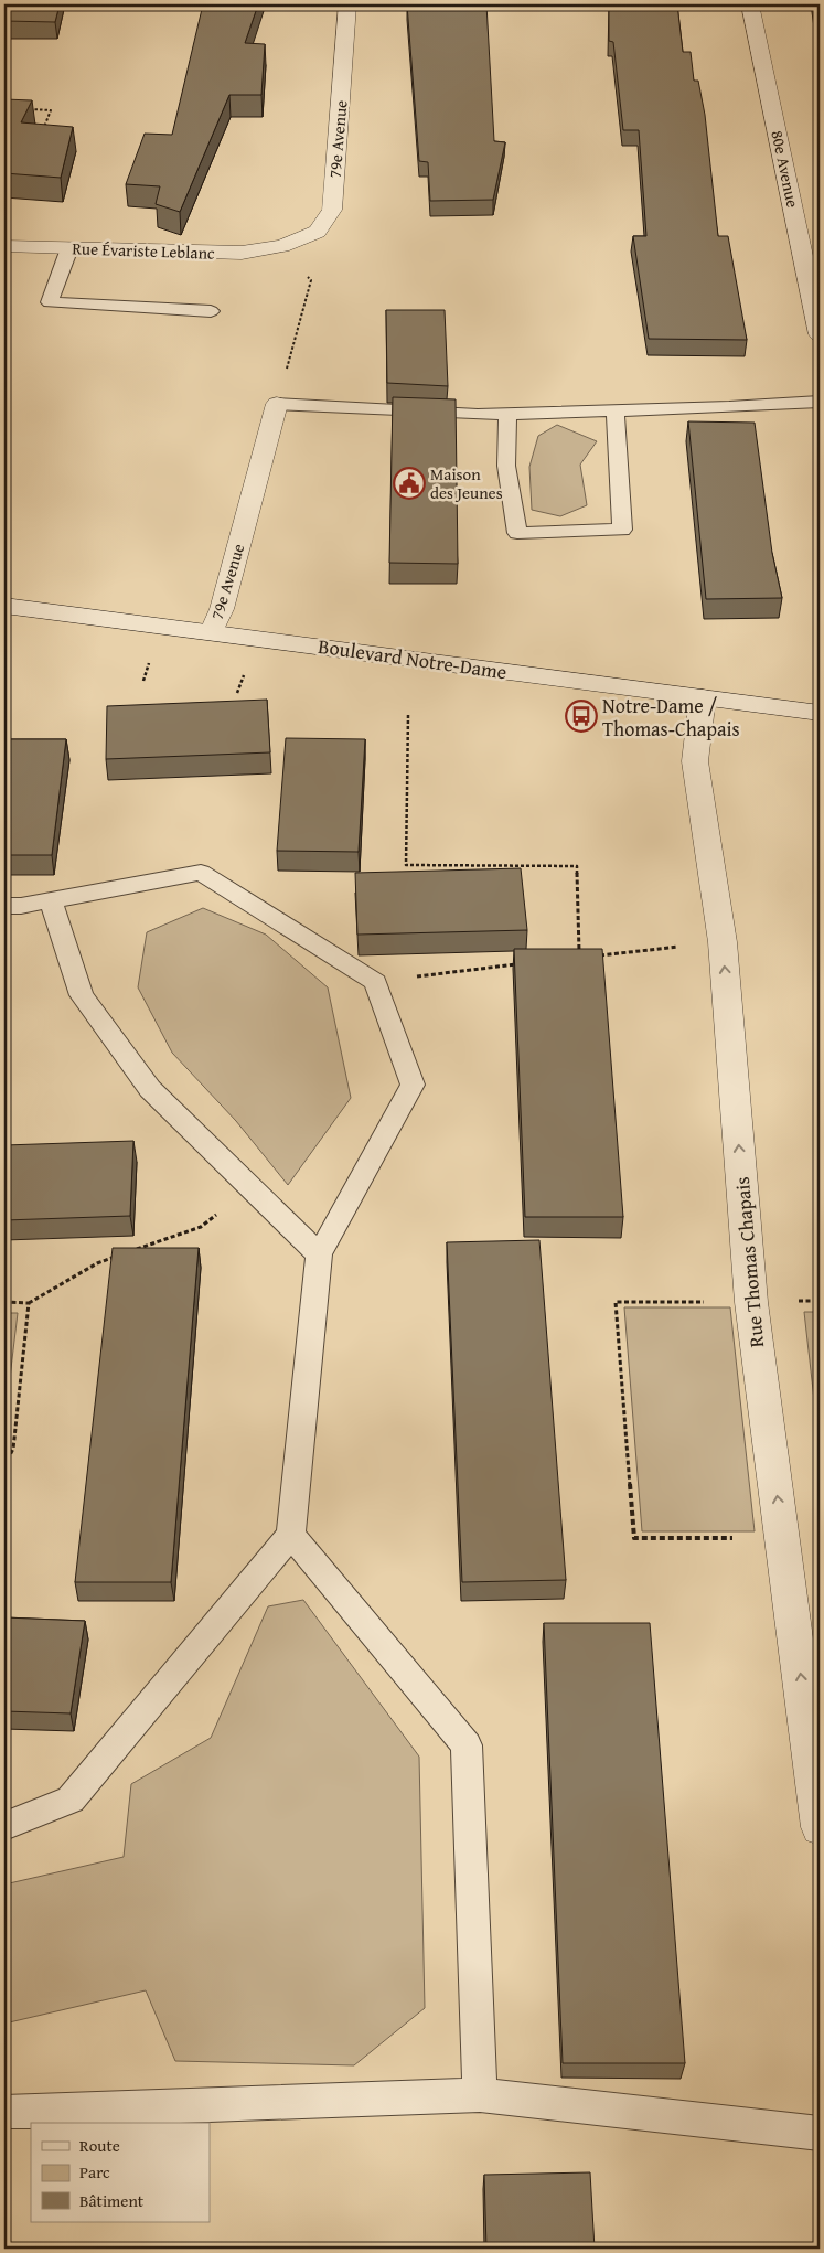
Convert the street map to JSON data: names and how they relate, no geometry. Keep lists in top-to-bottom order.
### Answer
{
  "streets": {
    "street": [
      "79e Avenue",
      "80e Avenue",
      "Rue Évariste Leblanc",
      "Boulevard Notre-Dame",
      "Rue Thomas Chapais"
    ]
  },
  "crossings": [
    ["79e Avenue", "Rue Évariste Leblanc"],
    ["79e Avenue", "Boulevard Notre-Dame"],
    ["Boulevard Notre-Dame", "Rue Thomas Chapais"]
  ],
  "one_way": ["Rue Thomas Chapais"],
  "places": {
    "public building": ["Maison des Jeunes"],
    "bus stop": ["Notre-Dame / Thomas-Chapais"]
  },
  "legend": ["Route", "Parc", "Bâtiment"]
}
